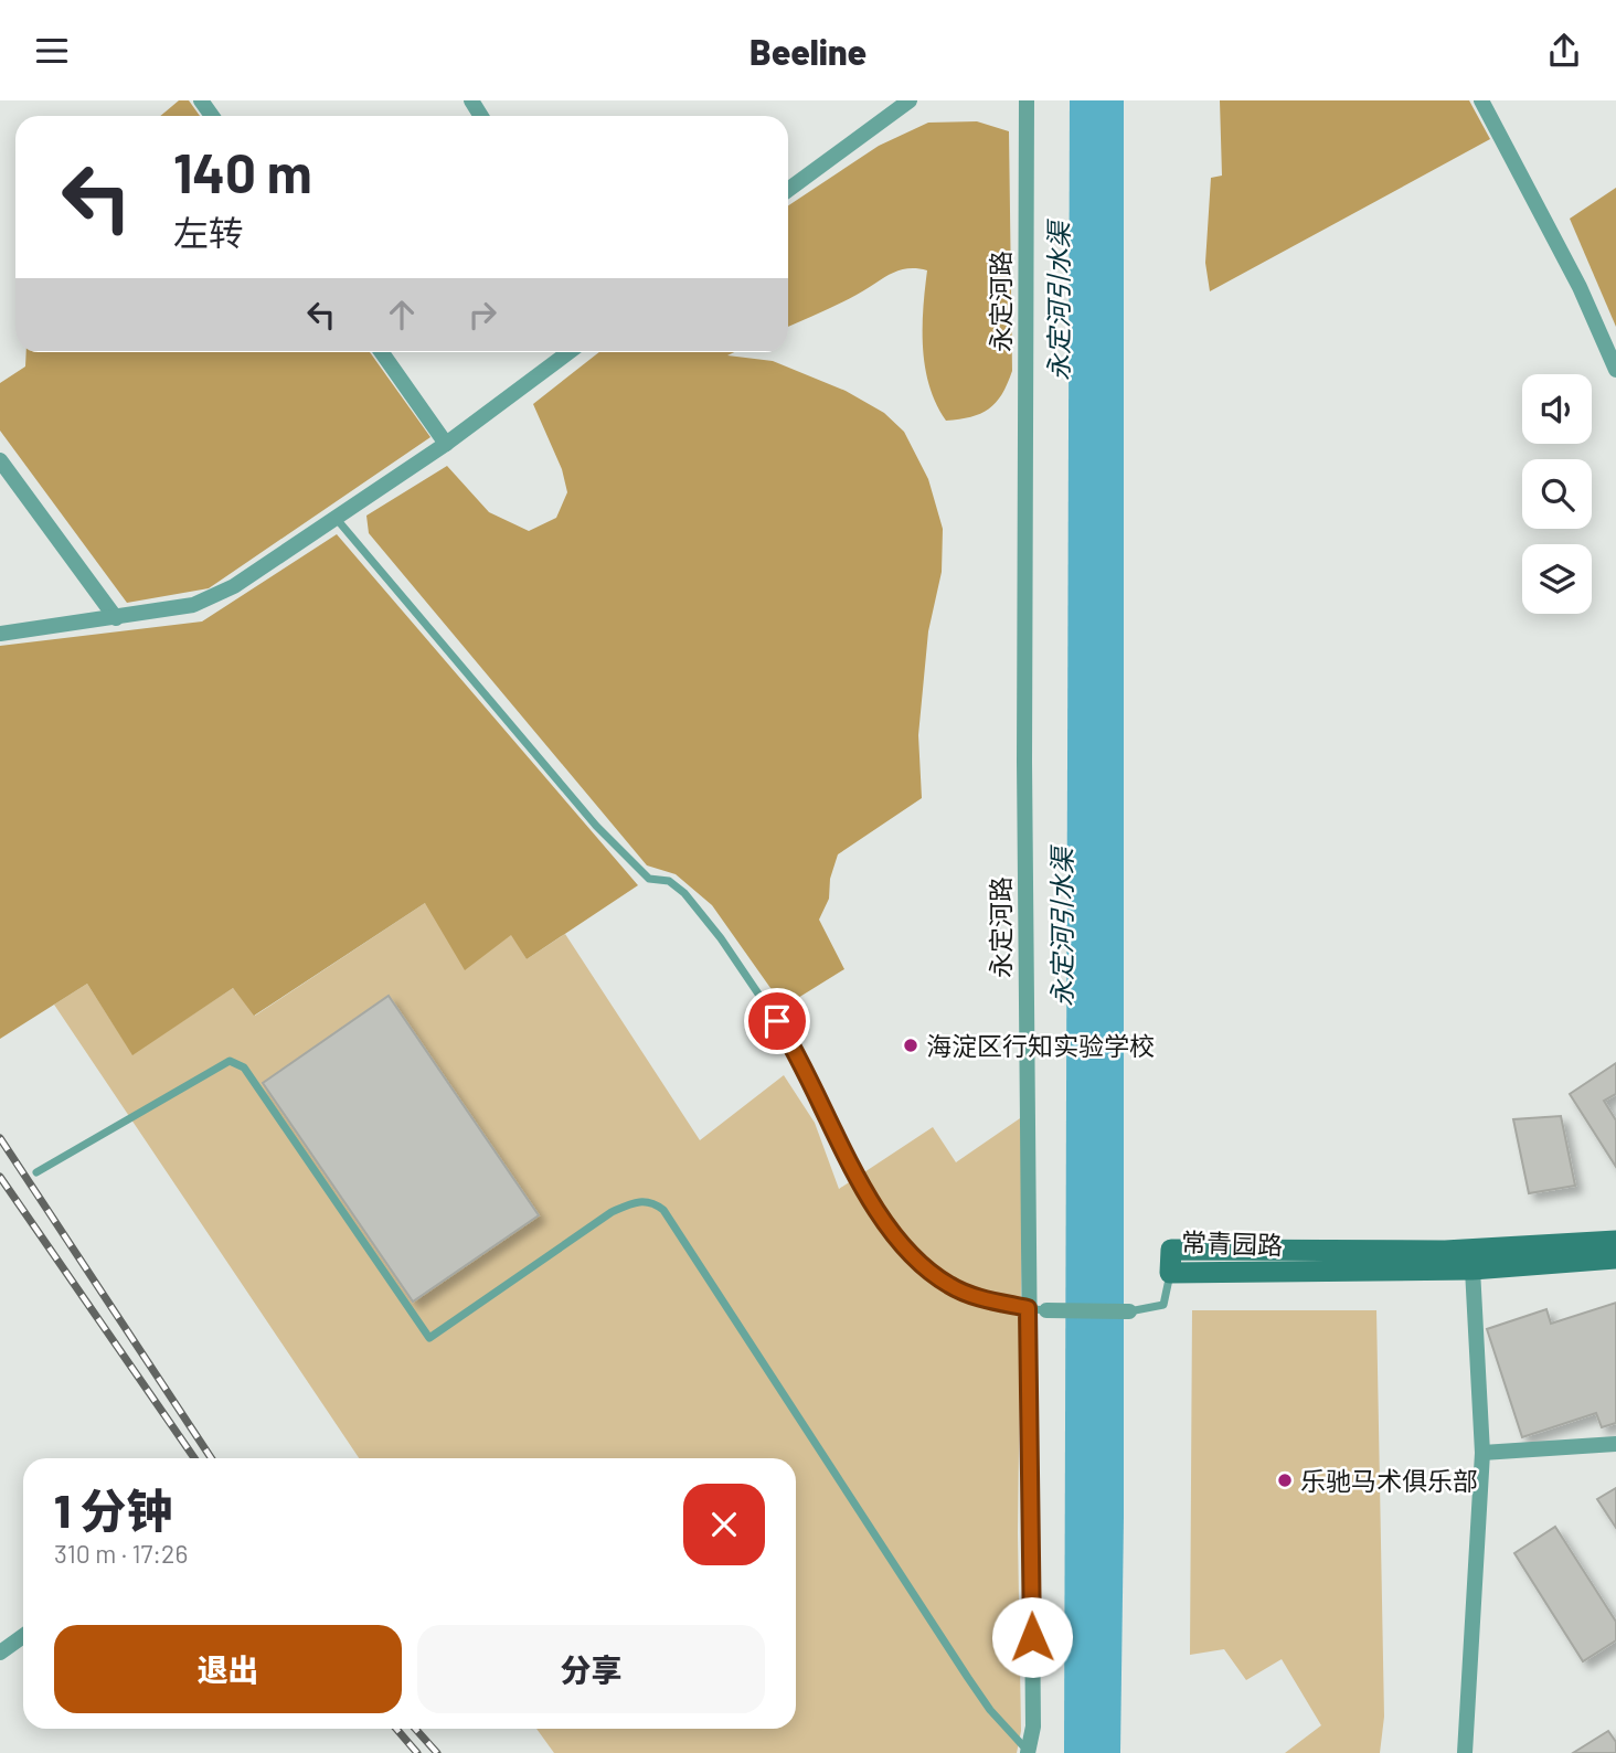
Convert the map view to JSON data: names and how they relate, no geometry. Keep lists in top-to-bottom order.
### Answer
{
  "streets": {
    "street": ["永定河路", "常青园路"]
  },
  "water": ["永定河引水渠"],
  "places": ["海淀区行知实验学校", "乐驰马术俱乐部"],
  "page": {
    "header": "Beeline",
    "turn": ["140 m", "左转"],
    "heading": ["1 分钟", "310 m · 17:26"],
    "buttons": ["退出", "分享"]
  }
}
